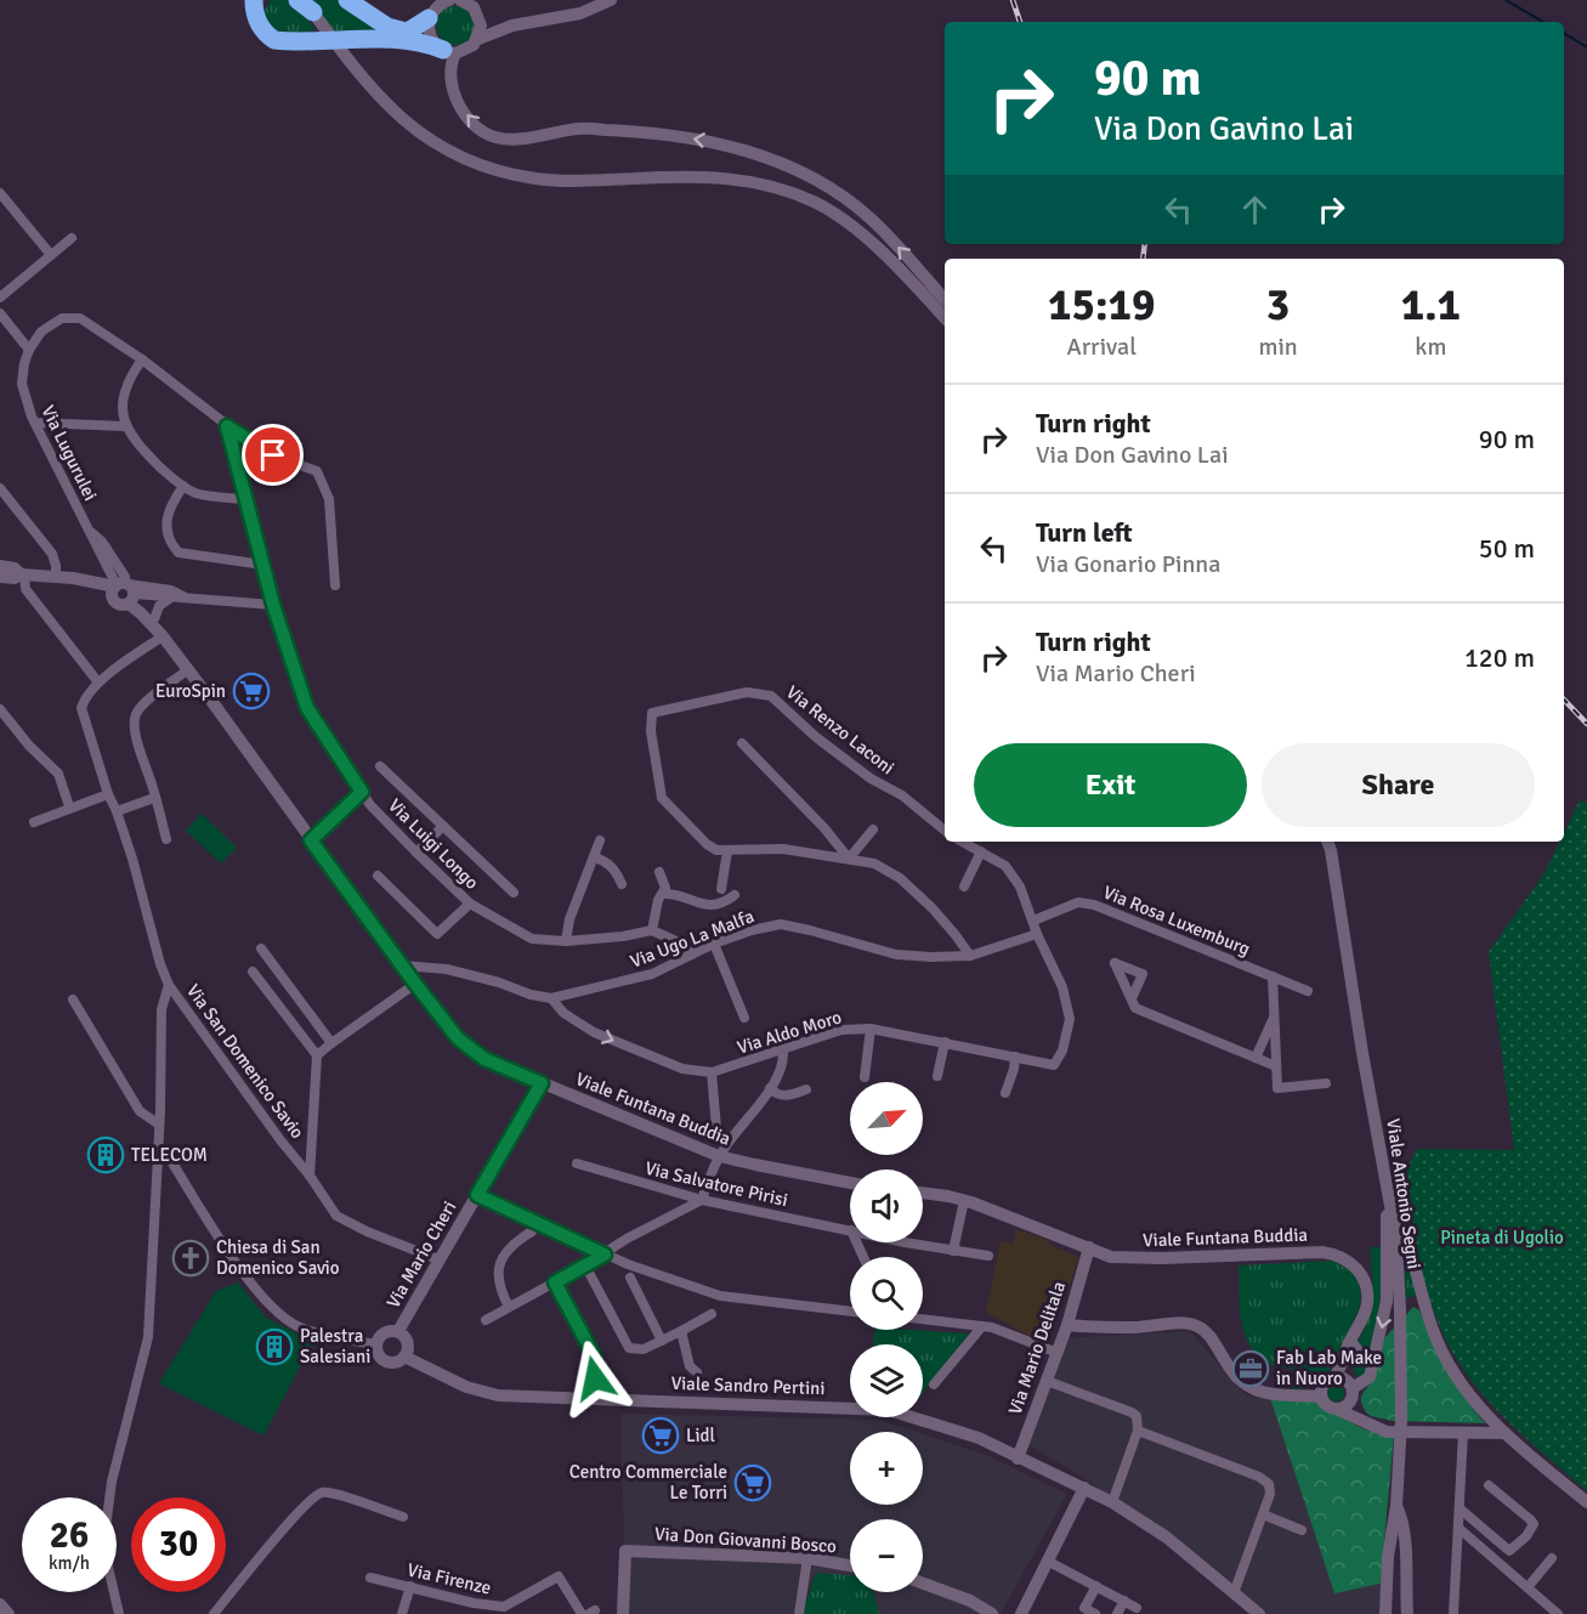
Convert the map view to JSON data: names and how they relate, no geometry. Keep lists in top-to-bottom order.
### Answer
{
  "streets": {
    "main road": [
      "Viale Funtana Buddia",
      "Viale Antonio Segni",
      "Via Mario Cheri",
      "Via Mario Delitala",
      "Viale Sandro Pertini",
      "Via Don Giovanni Bosco"
    ],
    "street": [
      "Via Lugurulei",
      "Via Renzo Laconi",
      "Via Luigi Longo",
      "Via Rosa Luxemburg",
      "Via Ugo La Malfa",
      "Via Aldo Moro",
      "Via San Domenico Savio",
      "Via Salvatore Pirisi",
      "Via Firenze"
    ]
  },
  "crossings": [
    ["Via Lugurulei", "Viale Funtana Buddia"],
    ["Via Ugo La Malfa", "Via Aldo Moro"],
    ["Via Ugo La Malfa", "Viale Funtana Buddia"],
    ["Via San Domenico Savio", "Viale Funtana Buddia"],
    ["Via San Domenico Savio", "Via Mario Cheri"],
    ["Viale Funtana Buddia", "Via Mario Cheri"],
    ["Viale Funtana Buddia", "Via Mario Delitala"],
    ["Via Mario Cheri", "Viale Sandro Pertini"],
    ["Via Mario Delitala", "Viale Sandro Pertini"]
  ],
  "parks": ["Pineta di Ugolio"],
  "places": {
    "supermarket": ["EuroSpin", "Lidl", "Centro Commerciale Le Torri"],
    "building": ["TELECOM", "Palestra Salesiani"],
    "church": ["Chiesa di San Domenico Savio"],
    "office": ["Fab Lab Make in Nuoro"]
  },
  "north": "top right",
  "page": {
    "turn": ["90 m", "Via Don Gavino Lai"],
    "eta": [
      "15:19",
      "Arrival",
      "3",
      "min",
      "1.1",
      "km"
    ],
    "list": [
      {
        "name": "Turn right",
        "note": "Via Don Gavino Lai",
        "value": "90 m"
      },
      {
        "name": "Turn left",
        "note": "Via Gonario Pinna",
        "value": "50 m"
      },
      {
        "name": "Turn right",
        "note": "Via Mario Cheri",
        "value": "120 m"
      }
    ],
    "buttons": ["Exit", "Share"],
    "map_buttons": ["+", "−"],
    "speed": "26 km/h",
    "limit": "30"
  }
}
